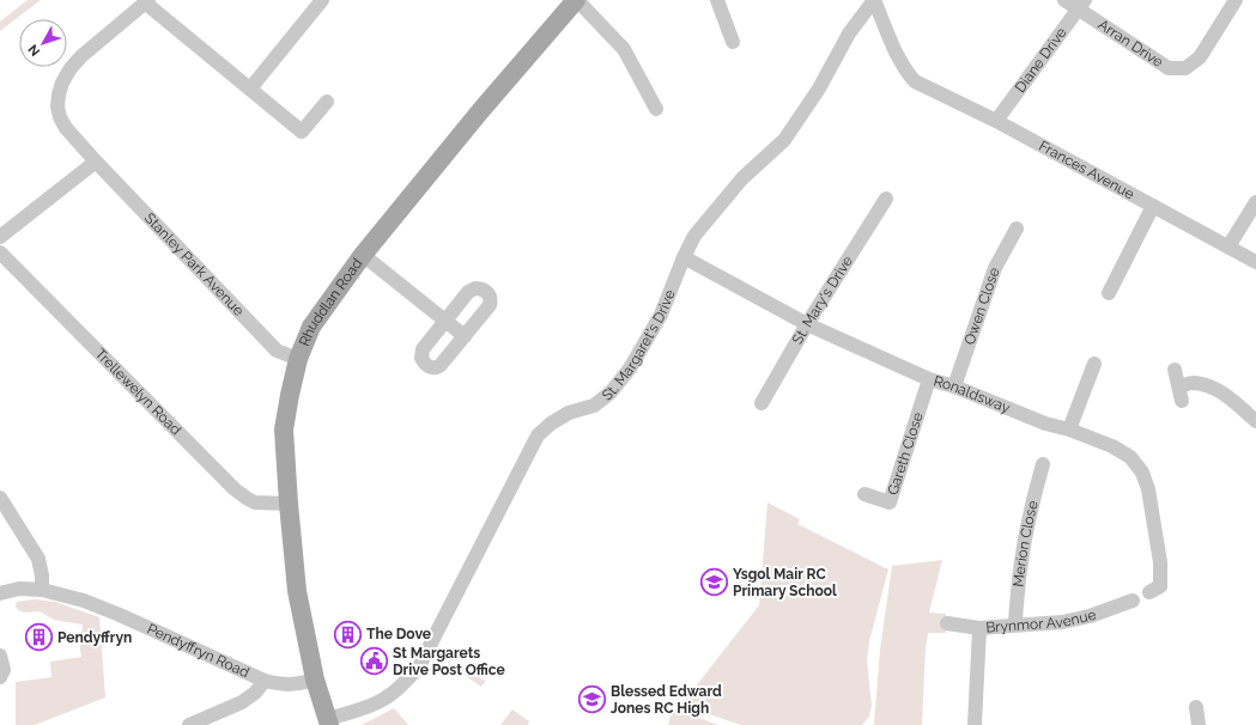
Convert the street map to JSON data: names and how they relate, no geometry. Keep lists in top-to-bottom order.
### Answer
{
  "streets": {
    "main road": ["Rhuddlan Road"],
    "street": [
      "Arran Drive",
      "Diane Drive",
      "Frances Avenue",
      "Stanley Park Avenue",
      "St. Mary's Drive",
      "Owen Close",
      "St. Margaret's Drive",
      "Trellewelyn Road",
      "Ronaldsway",
      "Gareth Close",
      "Merion Close",
      "Brynmor Avenue",
      "Pendyffryn Road"
    ]
  },
  "crossings": [
    ["Arran Drive", "Diane Drive"],
    ["Diane Drive", "Frances Avenue"],
    ["Frances Avenue", "St. Margaret's Drive"],
    ["Stanley Park Avenue", "Rhuddlan Road"],
    ["St. Mary's Drive", "Ronaldsway"],
    ["Rhuddlan Road", "St. Margaret's Drive"],
    ["Rhuddlan Road", "Trellewelyn Road"],
    ["Rhuddlan Road", "Pendyffryn Road"],
    ["Owen Close", "Ronaldsway"],
    ["St. Margaret's Drive", "Ronaldsway"],
    ["Ronaldsway", "Gareth Close"],
    ["Merion Close", "Brynmor Avenue"]
  ],
  "places": {
    "school or university": ["Ysgol Mair RC Primary School", "Blessed Edward Jones RC High"],
    "building": ["The Dove", "Pendyffryn"],
    "public building": ["St Margarets Drive Post Office"]
  },
  "north": "bottom left"
}
